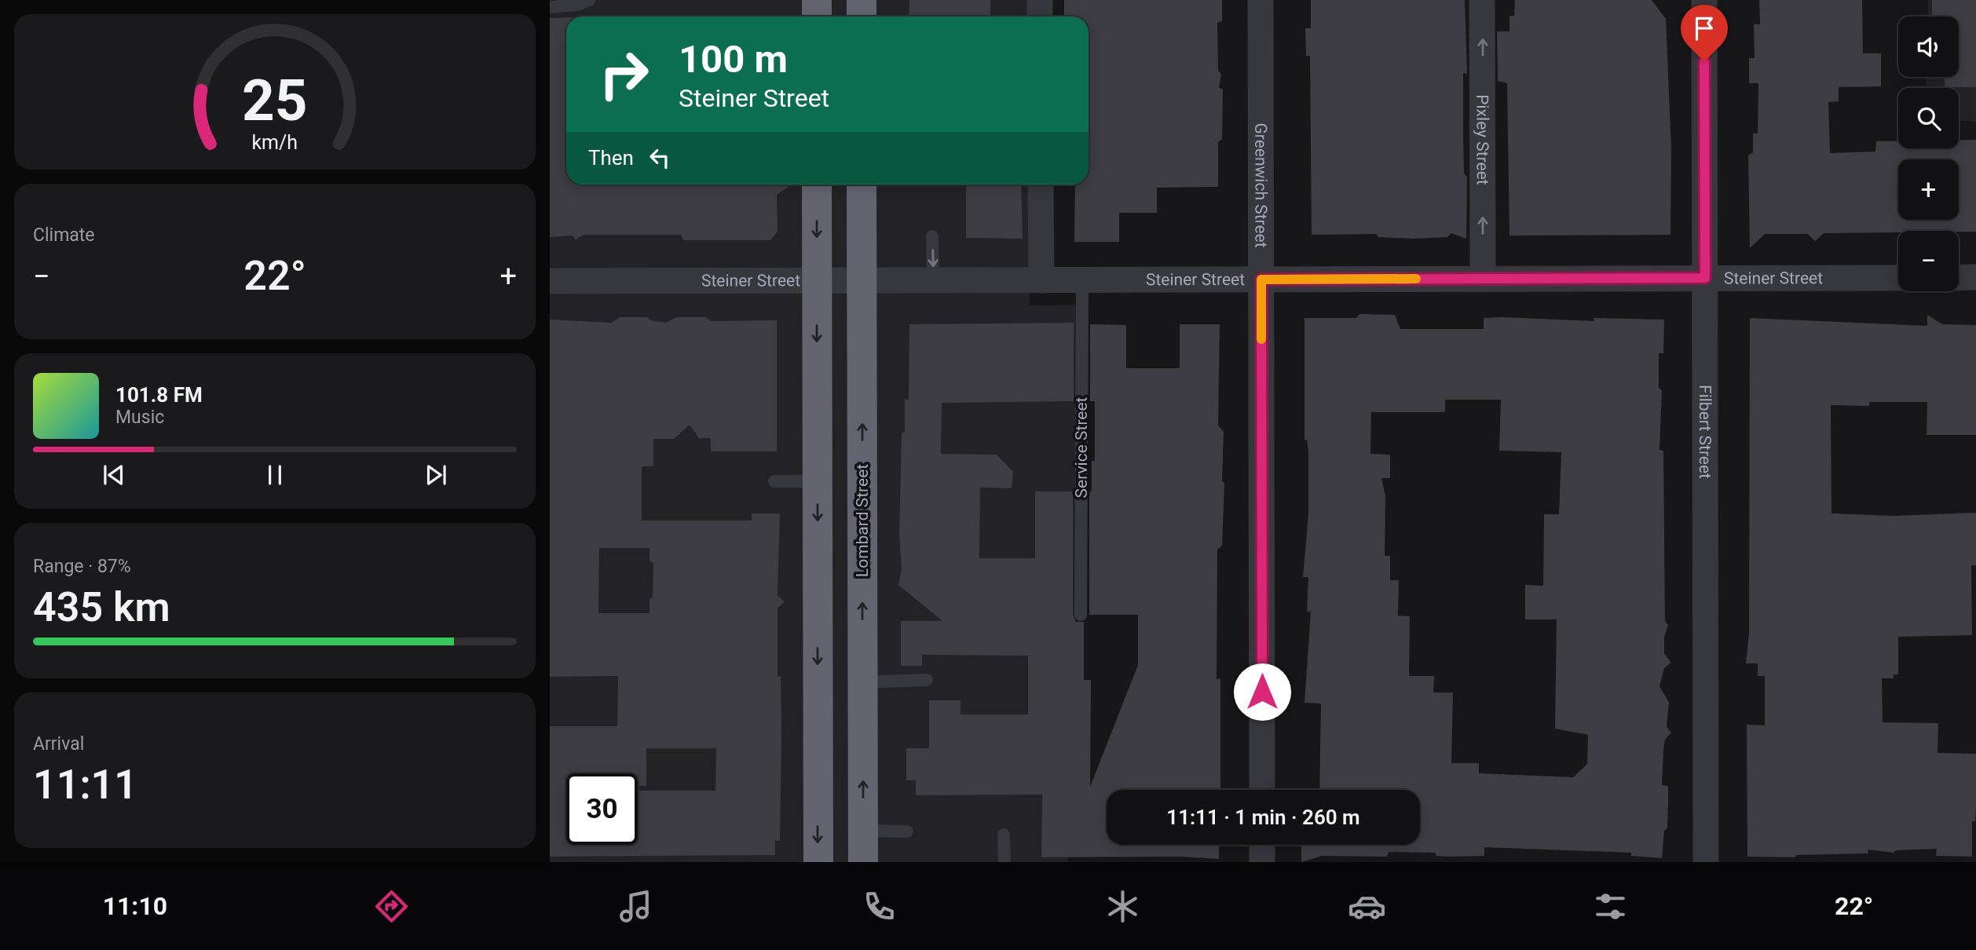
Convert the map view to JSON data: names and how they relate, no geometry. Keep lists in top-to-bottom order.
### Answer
{
  "streets": {
    "highway": ["Lombard Street"],
    "street": [
      "Pixley Street",
      "Greenwich Street",
      "Steiner Street",
      "Filbert Street"
    ],
    "lane": ["Service Street"]
  },
  "crossings": [
    ["Pixley Street", "Steiner Street"],
    ["Greenwich Street", "Steiner Street"],
    ["Steiner Street", "Filbert Street"],
    ["Steiner Street", "Service Street"],
    ["Steiner Street", "Lombard Street"]
  ],
  "one_way": ["Pixley Street"],
  "page": {
    "map_buttons": ["+", "−"],
    "turn": ["100 m", "Steiner Street"],
    "then": "Then",
    "tile": [
      "Climate",
      ["Range · 87%", "435 km"],
      ["Arrival", "11:11"]
    ],
    "heat": ["−", "22°", "+"],
    "song": ["101.8 FM", "Music"],
    "limit": "30",
    "trip": "11:11 · 1 min · 260 m",
    "tabs": ["11:10", "22°"],
    "gauge": ["25", "km/h"]
  }
}
